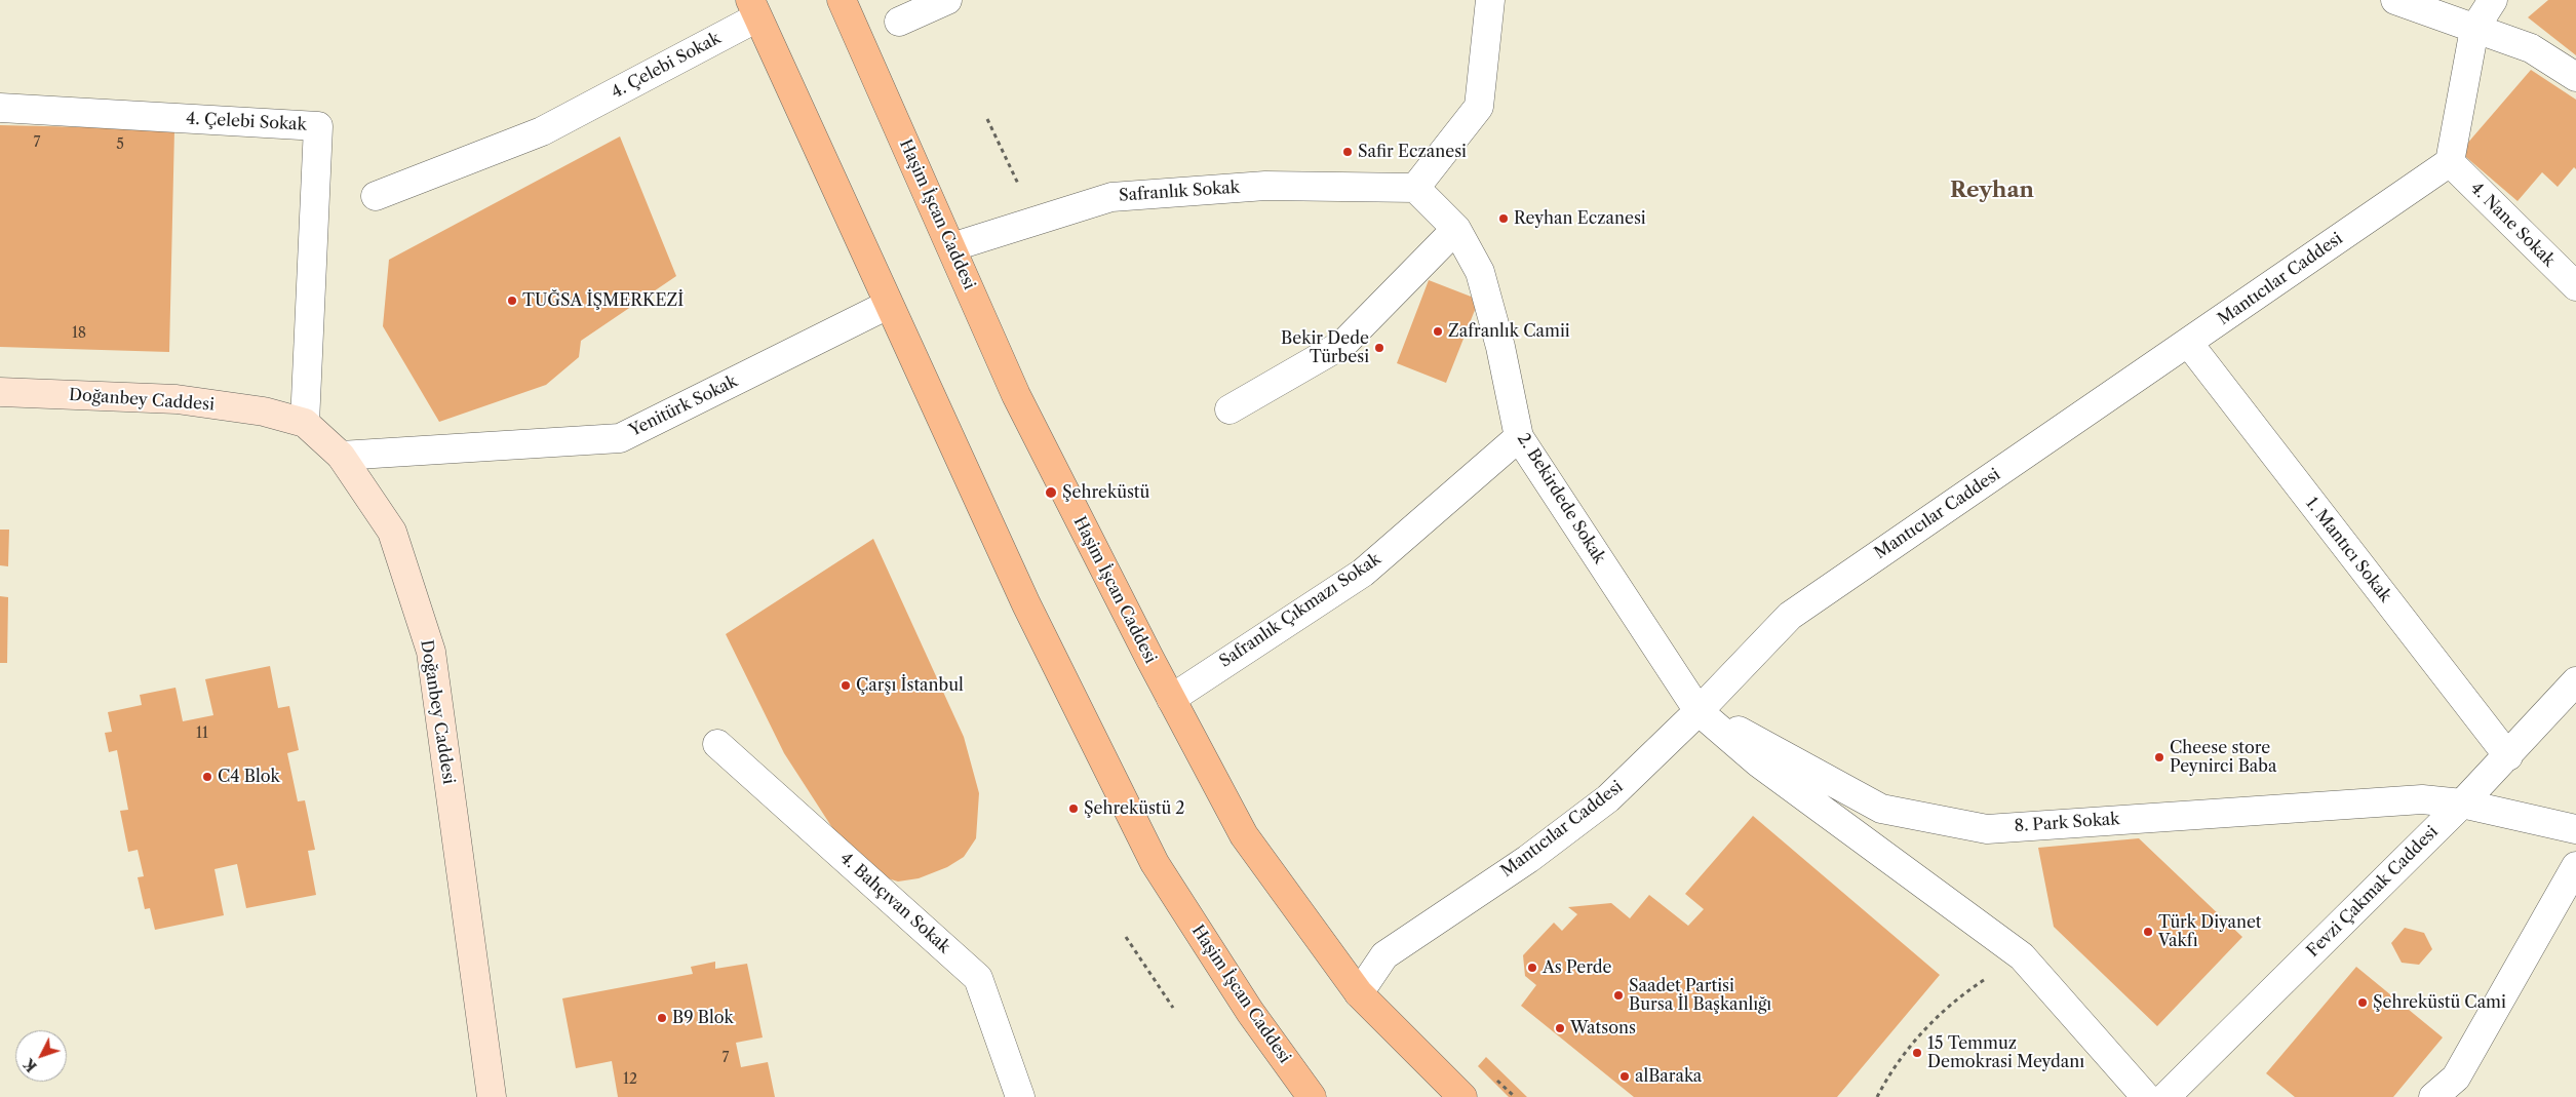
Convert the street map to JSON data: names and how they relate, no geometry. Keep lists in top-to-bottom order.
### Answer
{
  "streets": {
    "main road": ["Haşim İşcan Caddesi"],
    "street": [
      "4. Çelebi Sokak",
      "Safranlık Sokak",
      "4. Nane Sokak",
      "Mantıcılar Caddesi",
      "Doğanbey Caddesi",
      "Yenitürk Sokak",
      "2. Bekirdede Sokak",
      "1. Mantıcı Sokak",
      "Safranlık Çıkmazı Sokak",
      "8. Park Sokak",
      "Fevzi Çakmak Caddesi",
      "4. Bahçıvan Sokak"
    ]
  },
  "crossings": [
    ["4. Çelebi Sokak", "Haşim İşcan Caddesi"],
    ["4. Çelebi Sokak", "Doğanbey Caddesi"],
    ["Safranlık Sokak", "Haşim İşcan Caddesi"],
    ["Safranlık Sokak", "2. Bekirdede Sokak"],
    ["Haşim İşcan Caddesi", "Mantıcılar Caddesi"],
    ["Haşim İşcan Caddesi", "Yenitürk Sokak"],
    ["Haşim İşcan Caddesi", "Safranlık Çıkmazı Sokak"],
    ["4. Nane Sokak", "Mantıcılar Caddesi"],
    ["Mantıcılar Caddesi", "2. Bekirdede Sokak"],
    ["Mantıcılar Caddesi", "1. Mantıcı Sokak"],
    ["Mantıcılar Caddesi", "8. Park Sokak"],
    ["Doğanbey Caddesi", "Yenitürk Sokak"],
    ["2. Bekirdede Sokak", "Safranlık Çıkmazı Sokak"],
    ["2. Bekirdede Sokak", "8. Park Sokak"],
    ["1. Mantıcı Sokak", "Fevzi Çakmak Caddesi"],
    ["8. Park Sokak", "Fevzi Çakmak Caddesi"]
  ],
  "districts": ["Reyhan"],
  "places": [
    "Safir Eczanesi",
    "Reyhan Eczanesi",
    "TUĞSA İŞMERKEZİ",
    "Zafranlık Camii",
    "Bekir Dede Türbesi",
    "Şehreküstü",
    "Çarşı İstanbul",
    "Cheese store Peynirci Baba",
    "C4 Blok",
    "Şehreküstü 2",
    "Türk Diyanet Vakfı",
    "As Perde",
    "Saadet Partisi Bursa İl Başkanlığı",
    "Şehreküstü Cami",
    "B9 Blok",
    "Watsons",
    "15 Temmuz Demokrasi Meydanı",
    "alBaraka"
  ],
  "house_numbers": [
    "7",
    "5",
    "18",
    "11",
    "7",
    "12"
  ],
  "north": "bottom left"
}
